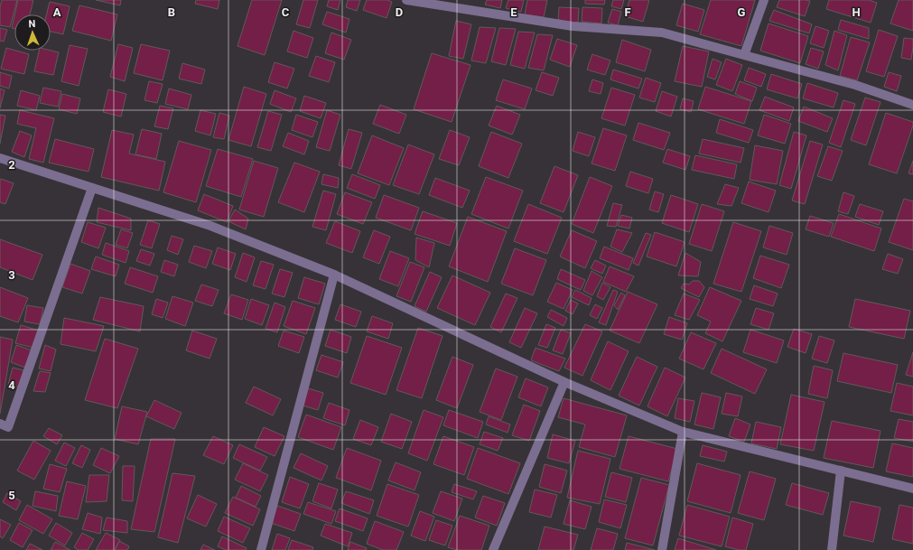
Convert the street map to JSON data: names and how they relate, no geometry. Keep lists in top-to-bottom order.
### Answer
{
  "north": "top",
  "grid": {
    "columns": [
      "A",
      "B",
      "C",
      "D",
      "E",
      "F",
      "G",
      "H"
    ],
    "rows": [
      "2",
      "3",
      "4",
      "5"
    ]
  }
}
